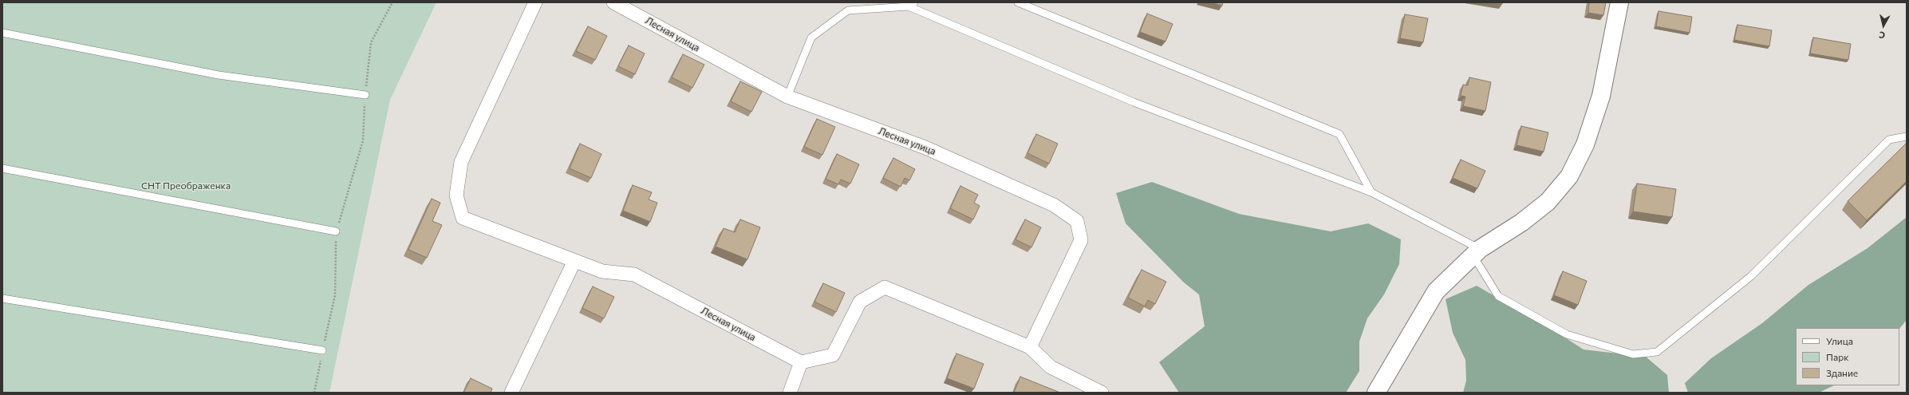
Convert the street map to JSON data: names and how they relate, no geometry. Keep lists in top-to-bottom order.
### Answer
{
  "streets": {
    "street": ["Лесная улица"]
  },
  "parks": ["СНТ Преображенка"],
  "legend": ["Улица", "Парк", "Здание"],
  "north": "bottom"
}
